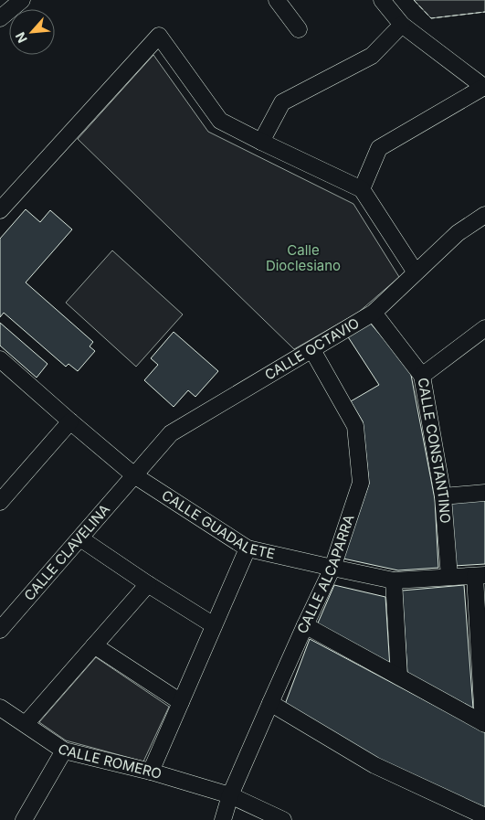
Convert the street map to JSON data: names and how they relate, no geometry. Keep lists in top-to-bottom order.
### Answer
{
  "streets": {
    "street": [
      "CALLE OCTAVIO",
      "CALLE CONSTANTINO",
      "CALLE GUADALETE",
      "CALLE CLAVELINA",
      "CALLE ALCAPARRA",
      "CALLE ROMERO"
    ]
  },
  "crossings": [
    ["CALLE OCTAVIO", "CALLE CONSTANTINO"],
    ["CALLE OCTAVIO", "CALLE GUADALETE"],
    ["CALLE OCTAVIO", "CALLE CLAVELINA"],
    ["CALLE OCTAVIO", "CALLE ALCAPARRA"],
    ["CALLE CONSTANTINO", "CALLE GUADALETE"],
    ["CALLE GUADALETE", "CALLE CLAVELINA"],
    ["CALLE GUADALETE", "CALLE ALCAPARRA"],
    ["CALLE ALCAPARRA", "CALLE ROMERO"]
  ],
  "parks": ["Calle Dioclesiano"],
  "north": "bottom left"
}
